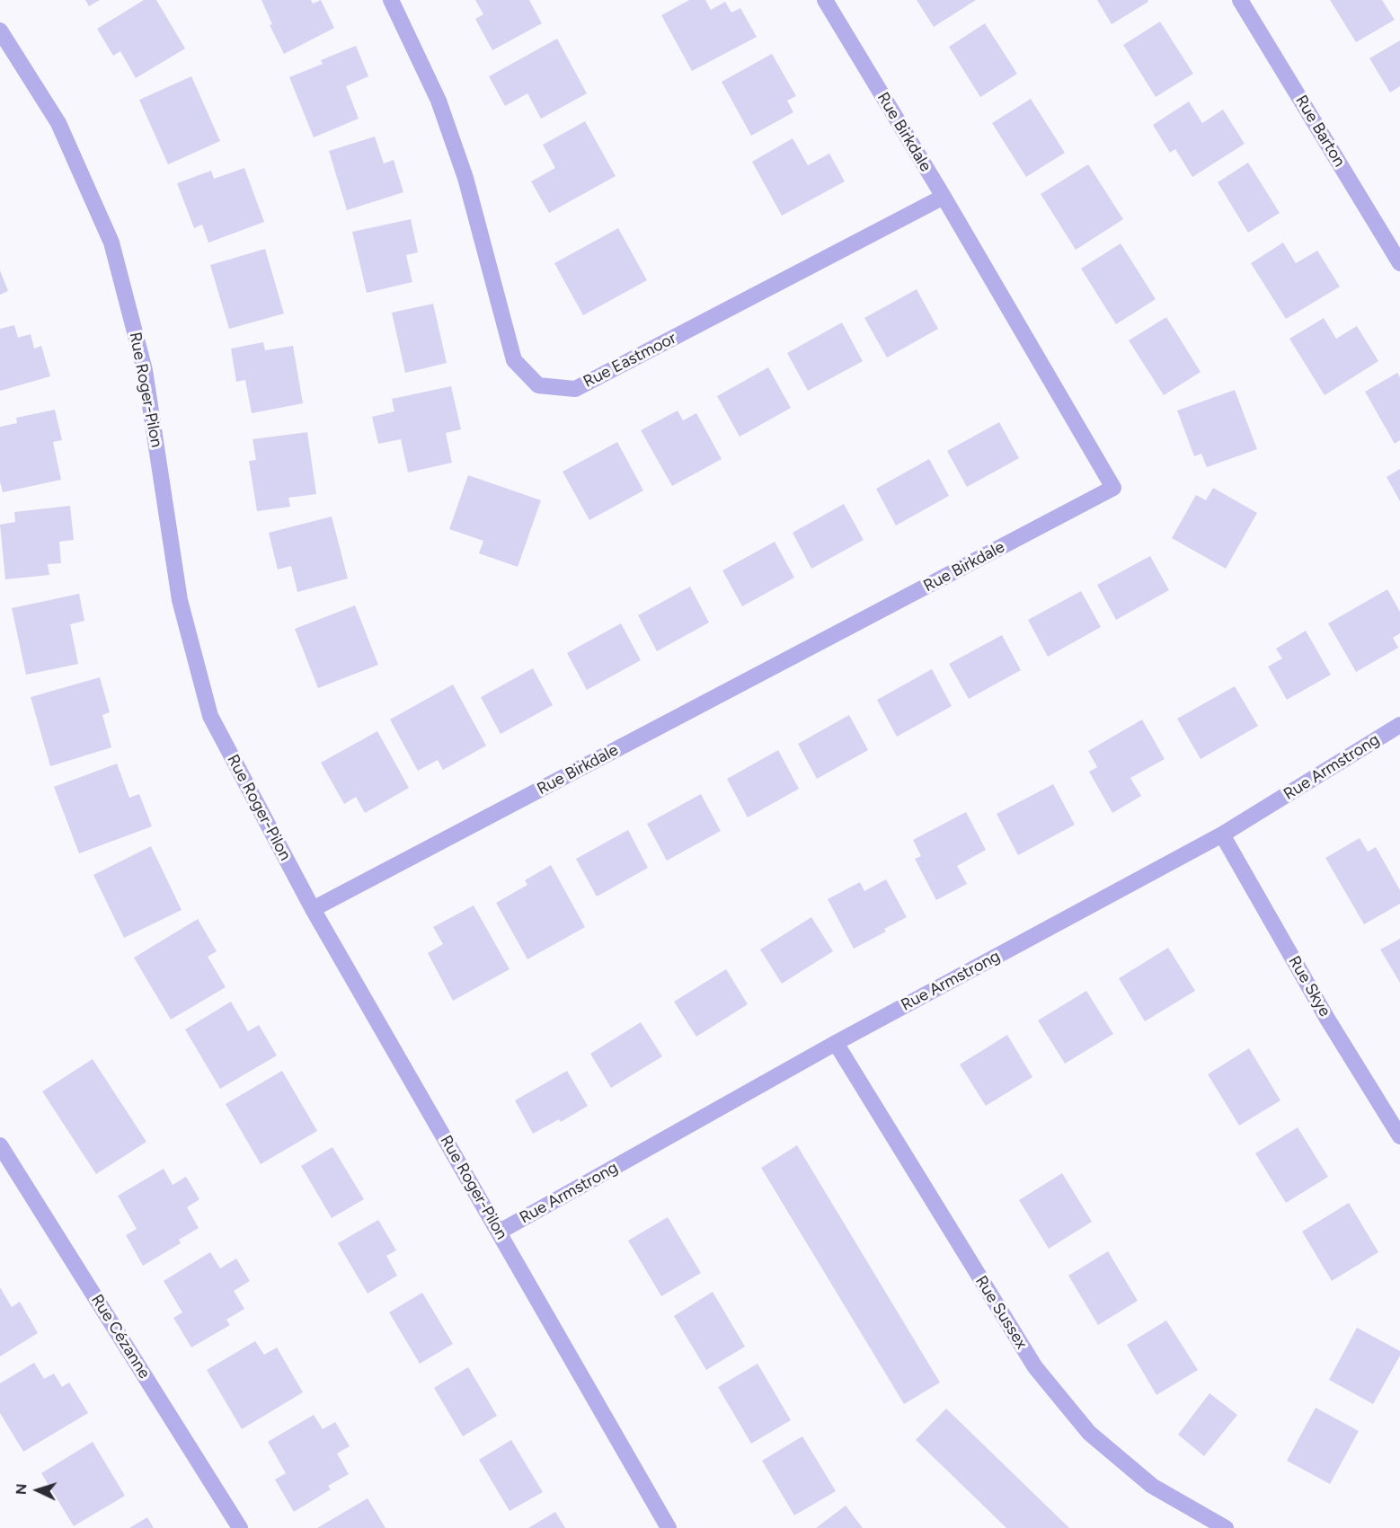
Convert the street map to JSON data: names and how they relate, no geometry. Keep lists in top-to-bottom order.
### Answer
{
  "streets": {
    "street": [
      "Rue Barton",
      "Rue Birkdale",
      "Rue Eastmoor",
      "Rue Roger-Pilon",
      "Rue Armstrong",
      "Rue Skye",
      "Rue Sussex",
      "Rue Cézanne"
    ]
  },
  "crossings": [
    ["Rue Birkdale", "Rue Eastmoor"],
    ["Rue Birkdale", "Rue Roger-Pilon"],
    ["Rue Roger-Pilon", "Rue Armstrong"],
    ["Rue Armstrong", "Rue Skye"],
    ["Rue Armstrong", "Rue Sussex"]
  ],
  "north": "left"
}
